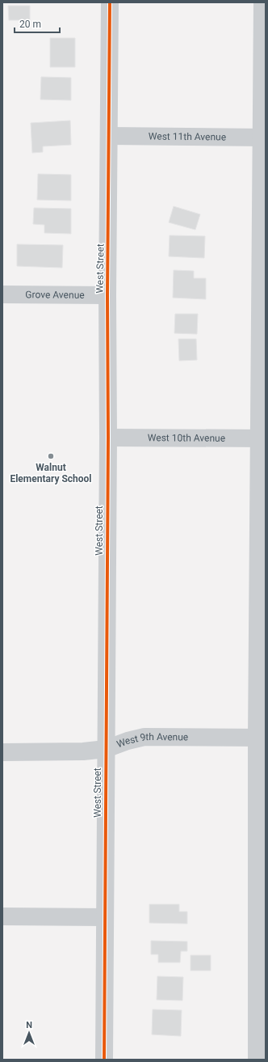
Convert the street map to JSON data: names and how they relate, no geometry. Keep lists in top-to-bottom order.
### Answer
{
  "streets": {
    "street": [
      "West 11th Avenue",
      "West Street",
      "Grove Avenue",
      "West 10th Avenue",
      "West 9th Avenue"
    ]
  },
  "crossings": [
    ["West 11th Avenue", "West Street"],
    ["West Street", "Grove Avenue"],
    ["West Street", "West 10th Avenue"],
    ["West Street", "West 9th Avenue"]
  ],
  "places": ["Walnut Elementary School"],
  "scale_bar": "20 m",
  "north": "top"
}
